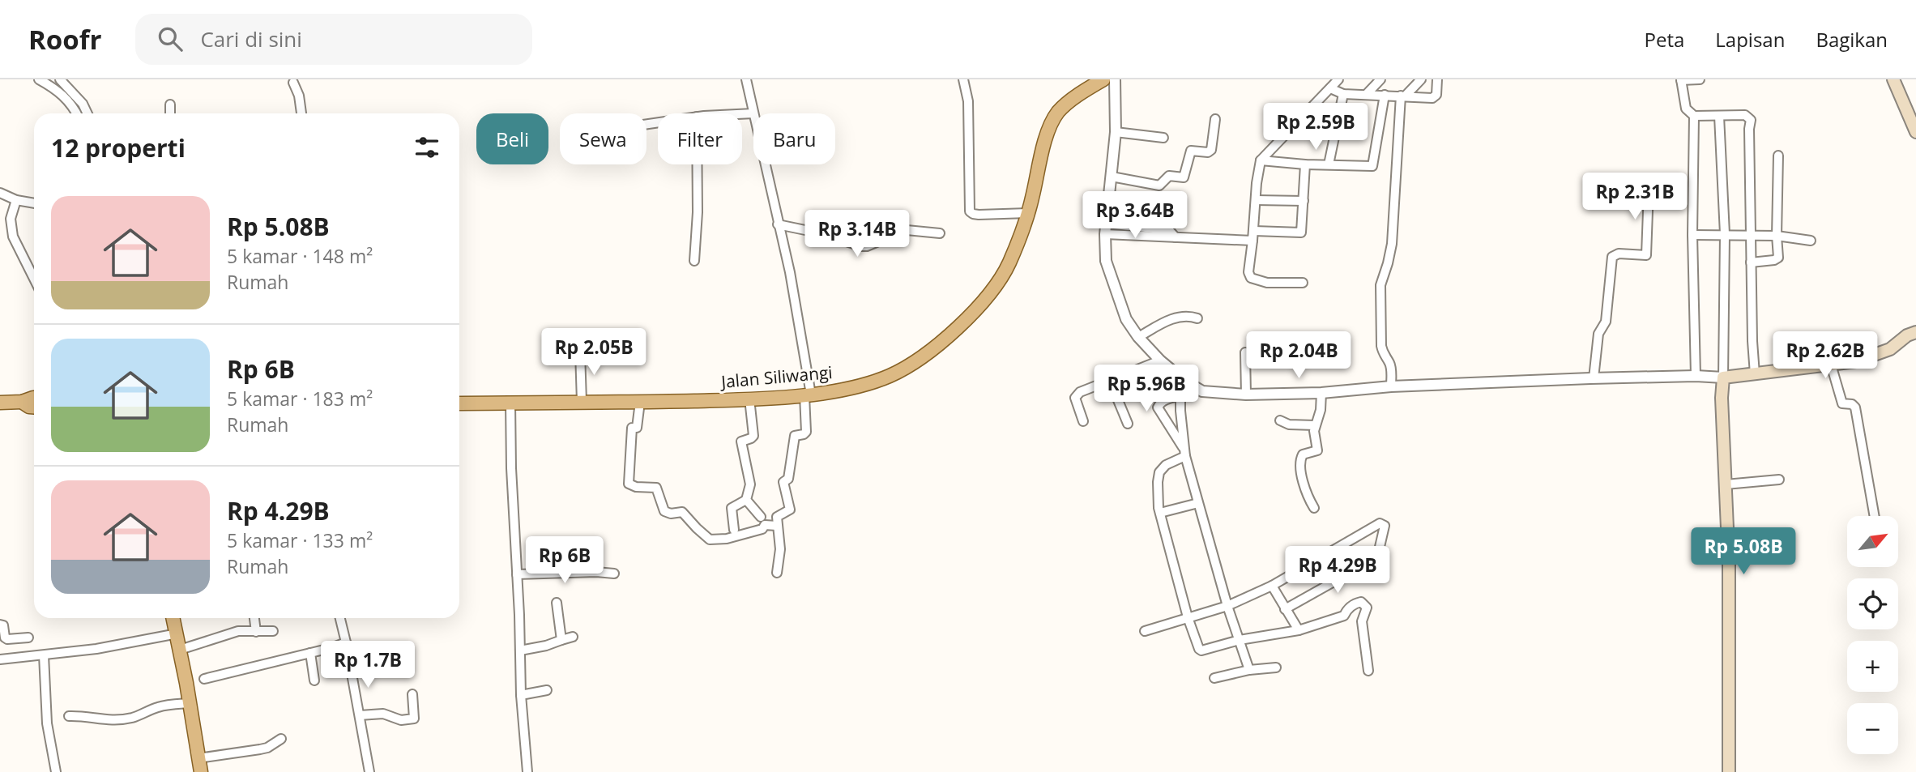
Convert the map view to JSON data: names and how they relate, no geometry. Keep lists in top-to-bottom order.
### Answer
{
  "streets": {
    "main road": ["Jalan Siliwangi"]
  },
  "north": "top right",
  "page": {
    "header": "Roofr",
    "search": "Cari di sini",
    "nav": ["Peta", "Lapisan", "Bagikan"],
    "price": [
      "Rp 2.59B",
      "Rp 2.31B",
      "Rp 3.64B",
      "Rp 3.14B",
      "Rp 2.05B",
      "Rp 2.04B",
      "Rp 2.62B",
      "Rp 5.96B",
      "Rp 5.08B",
      "Rp 6B",
      "Rp 4.29B",
      "Rp 1.7B"
    ],
    "chip": [
      "Beli",
      "Sewa",
      "Filter",
      "Baru"
    ],
    "heading": "12 properti",
    "list": [
      {
        "name": "Rp 5.08B",
        "note": "5 kamar · 148 m² · Rumah"
      },
      {
        "name": "Rp 6B",
        "note": "5 kamar · 183 m² · Rumah"
      },
      {
        "name": "Rp 4.29B",
        "note": "5 kamar · 133 m² · Rumah"
      }
    ],
    "map_buttons": ["+", "−"]
  }
}
